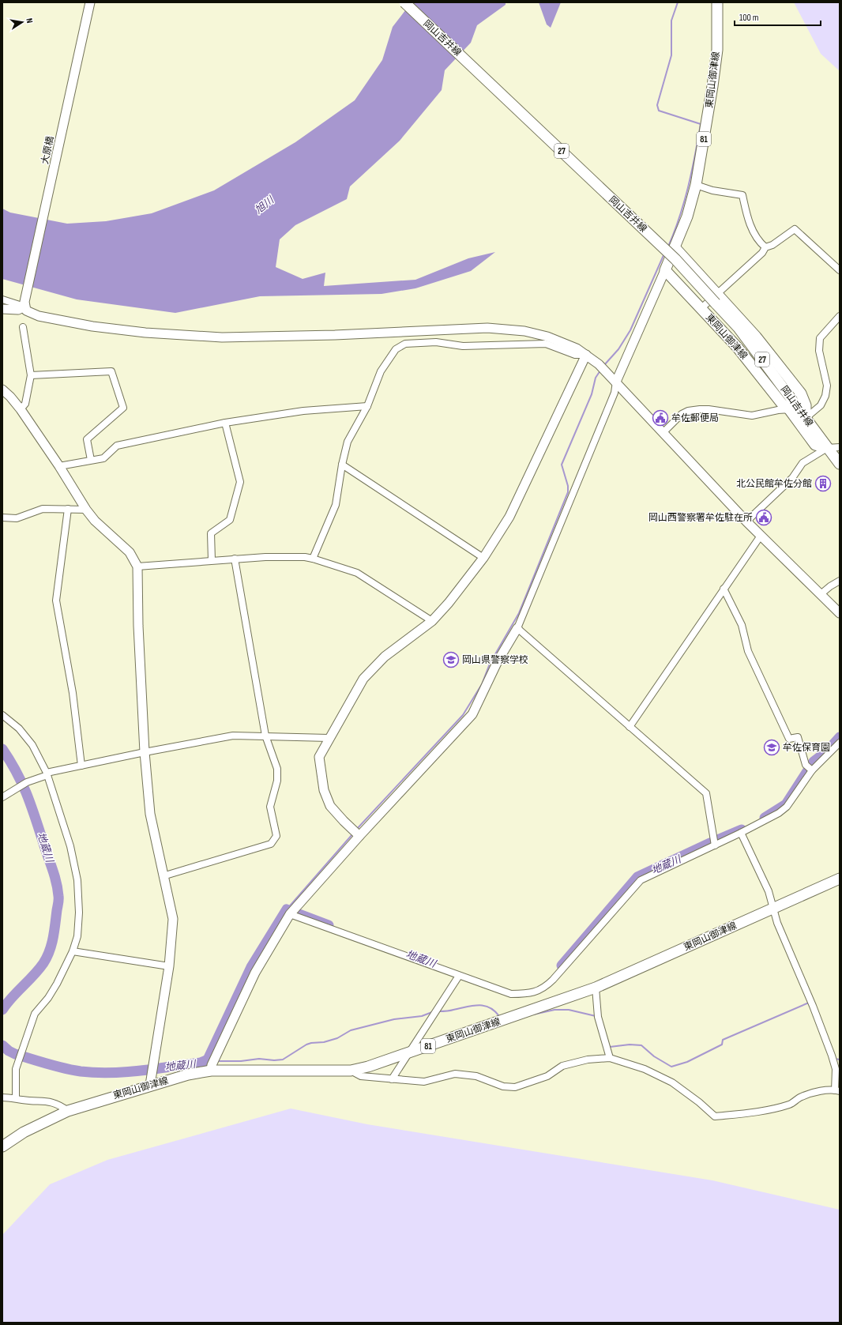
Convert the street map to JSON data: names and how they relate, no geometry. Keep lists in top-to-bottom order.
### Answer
{
  "streets": {
    "main road": [
      "岡山吉井線",
      "東岡山御津線",
      "81",
      "27"
    ],
    "street": ["大原橋"]
  },
  "crossings": [
    ["岡山吉井線", "東岡山御津線"]
  ],
  "water": ["旭川", "地蔵川"],
  "places": {
    "public building": ["牟佐郵便局", "岡山西警察署牟佐駐在所"],
    "building": ["北公民館牟佐分館"],
    "school or university": ["岡山県警察学校", "牟佐保育園"]
  },
  "scale_bar": "100 m",
  "north": "right"
}
